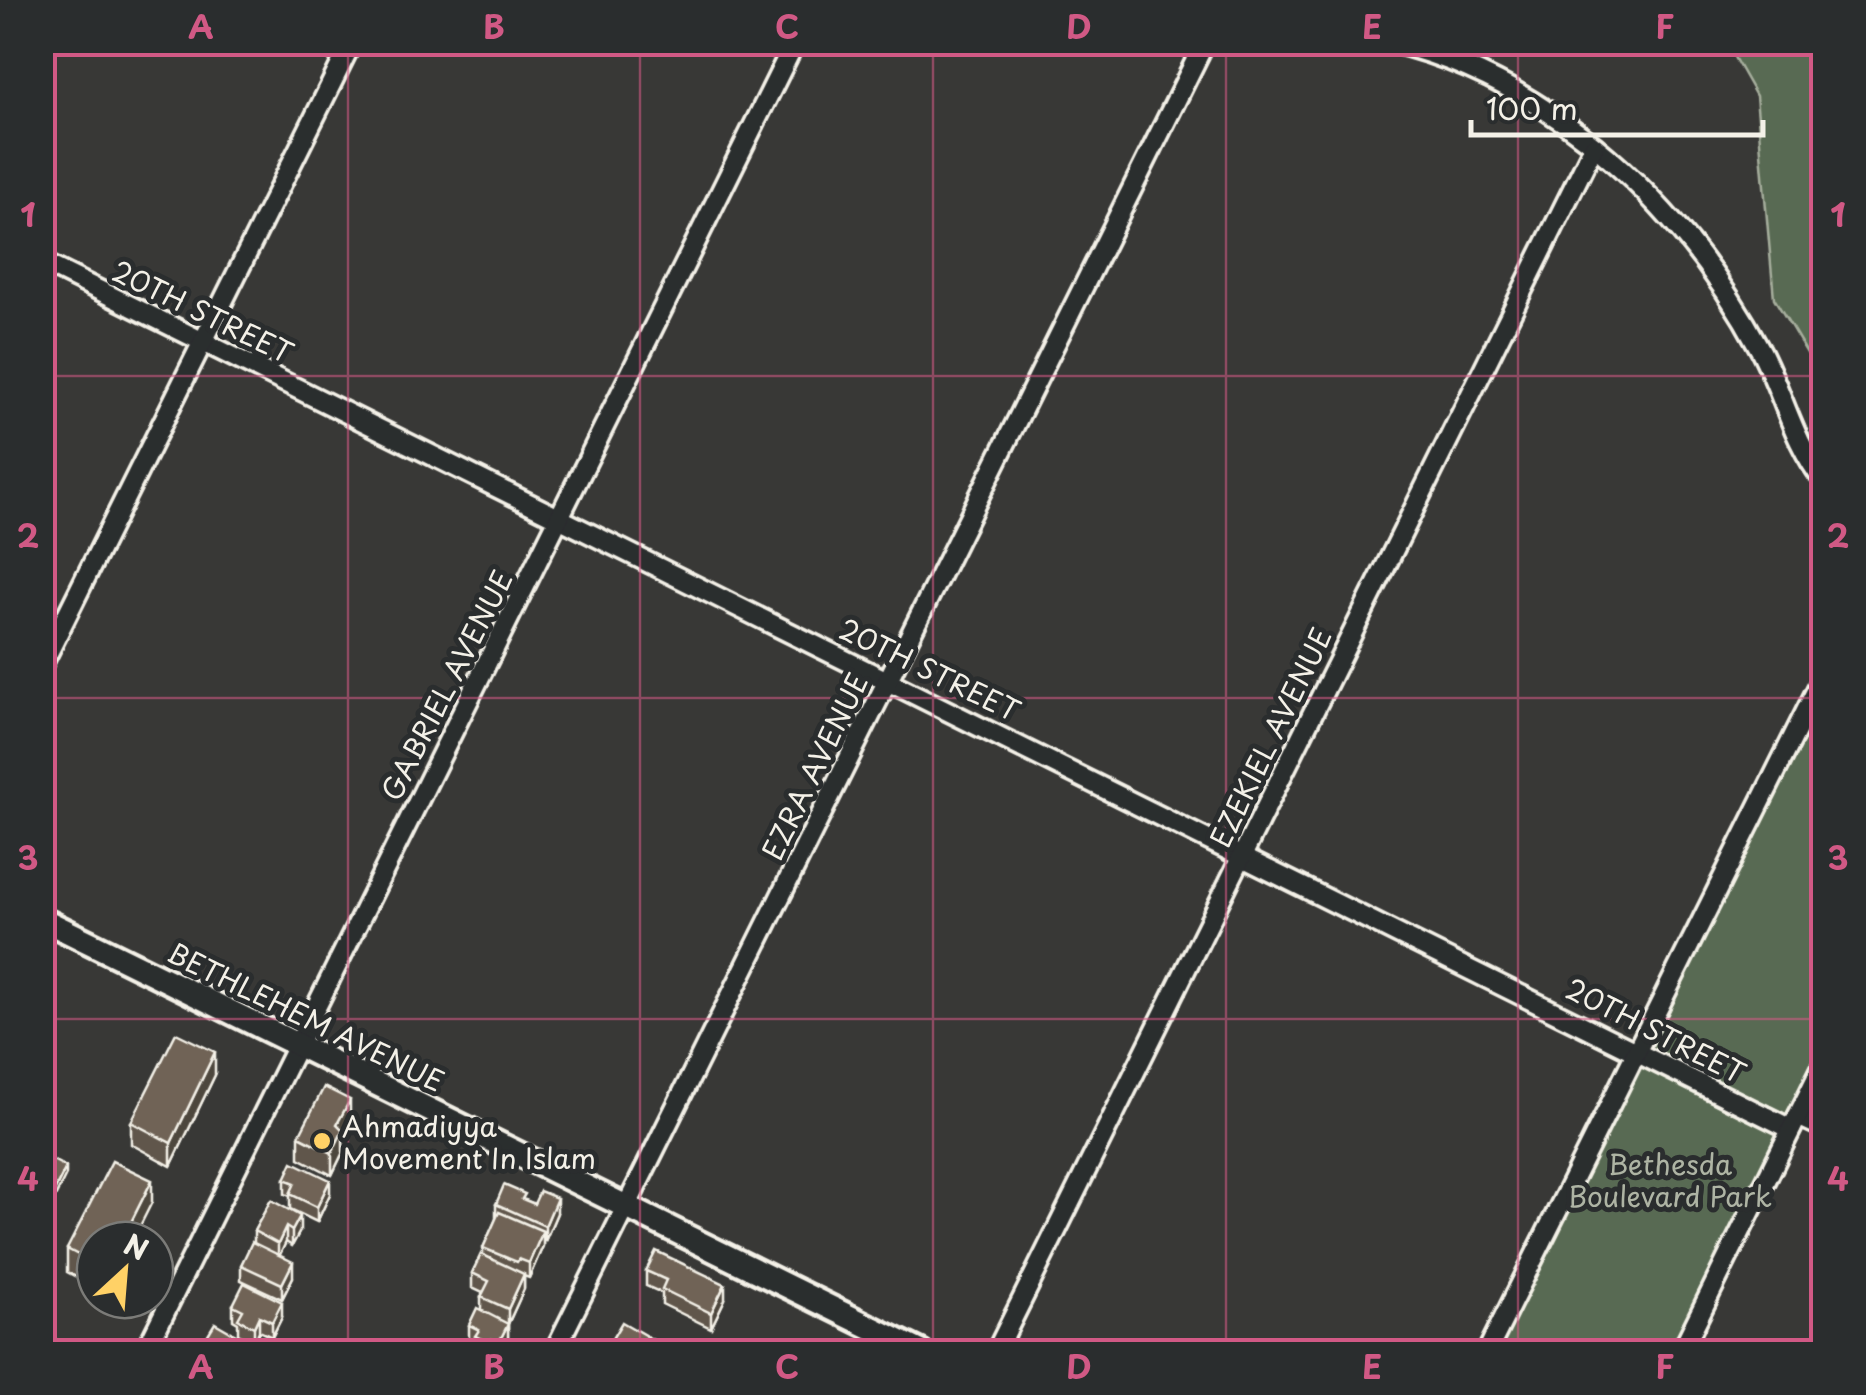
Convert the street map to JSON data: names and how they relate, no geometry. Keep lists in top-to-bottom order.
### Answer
{
  "streets": {
    "main road": ["BETHLEHEM AVENUE"],
    "street": [
      "20TH STREET",
      "GABRIEL AVENUE",
      "EZEKIEL AVENUE",
      "EZRA AVENUE"
    ]
  },
  "crossings": [
    ["20TH STREET", "GABRIEL AVENUE"],
    ["20TH STREET", "EZEKIEL AVENUE"],
    ["20TH STREET", "EZRA AVENUE"],
    ["GABRIEL AVENUE", "BETHLEHEM AVENUE"],
    ["EZRA AVENUE", "BETHLEHEM AVENUE"]
  ],
  "parks": ["Bethesda Boulevard Park"],
  "places": ["Ahmadiyya Movement In Islam"],
  "scale_bar": "100 m",
  "north": "top right",
  "grid": {
    "columns": [
      "A",
      "B",
      "C",
      "D",
      "E",
      "F"
    ],
    "rows": [
      "1",
      "2",
      "3",
      "4"
    ]
  }
}
